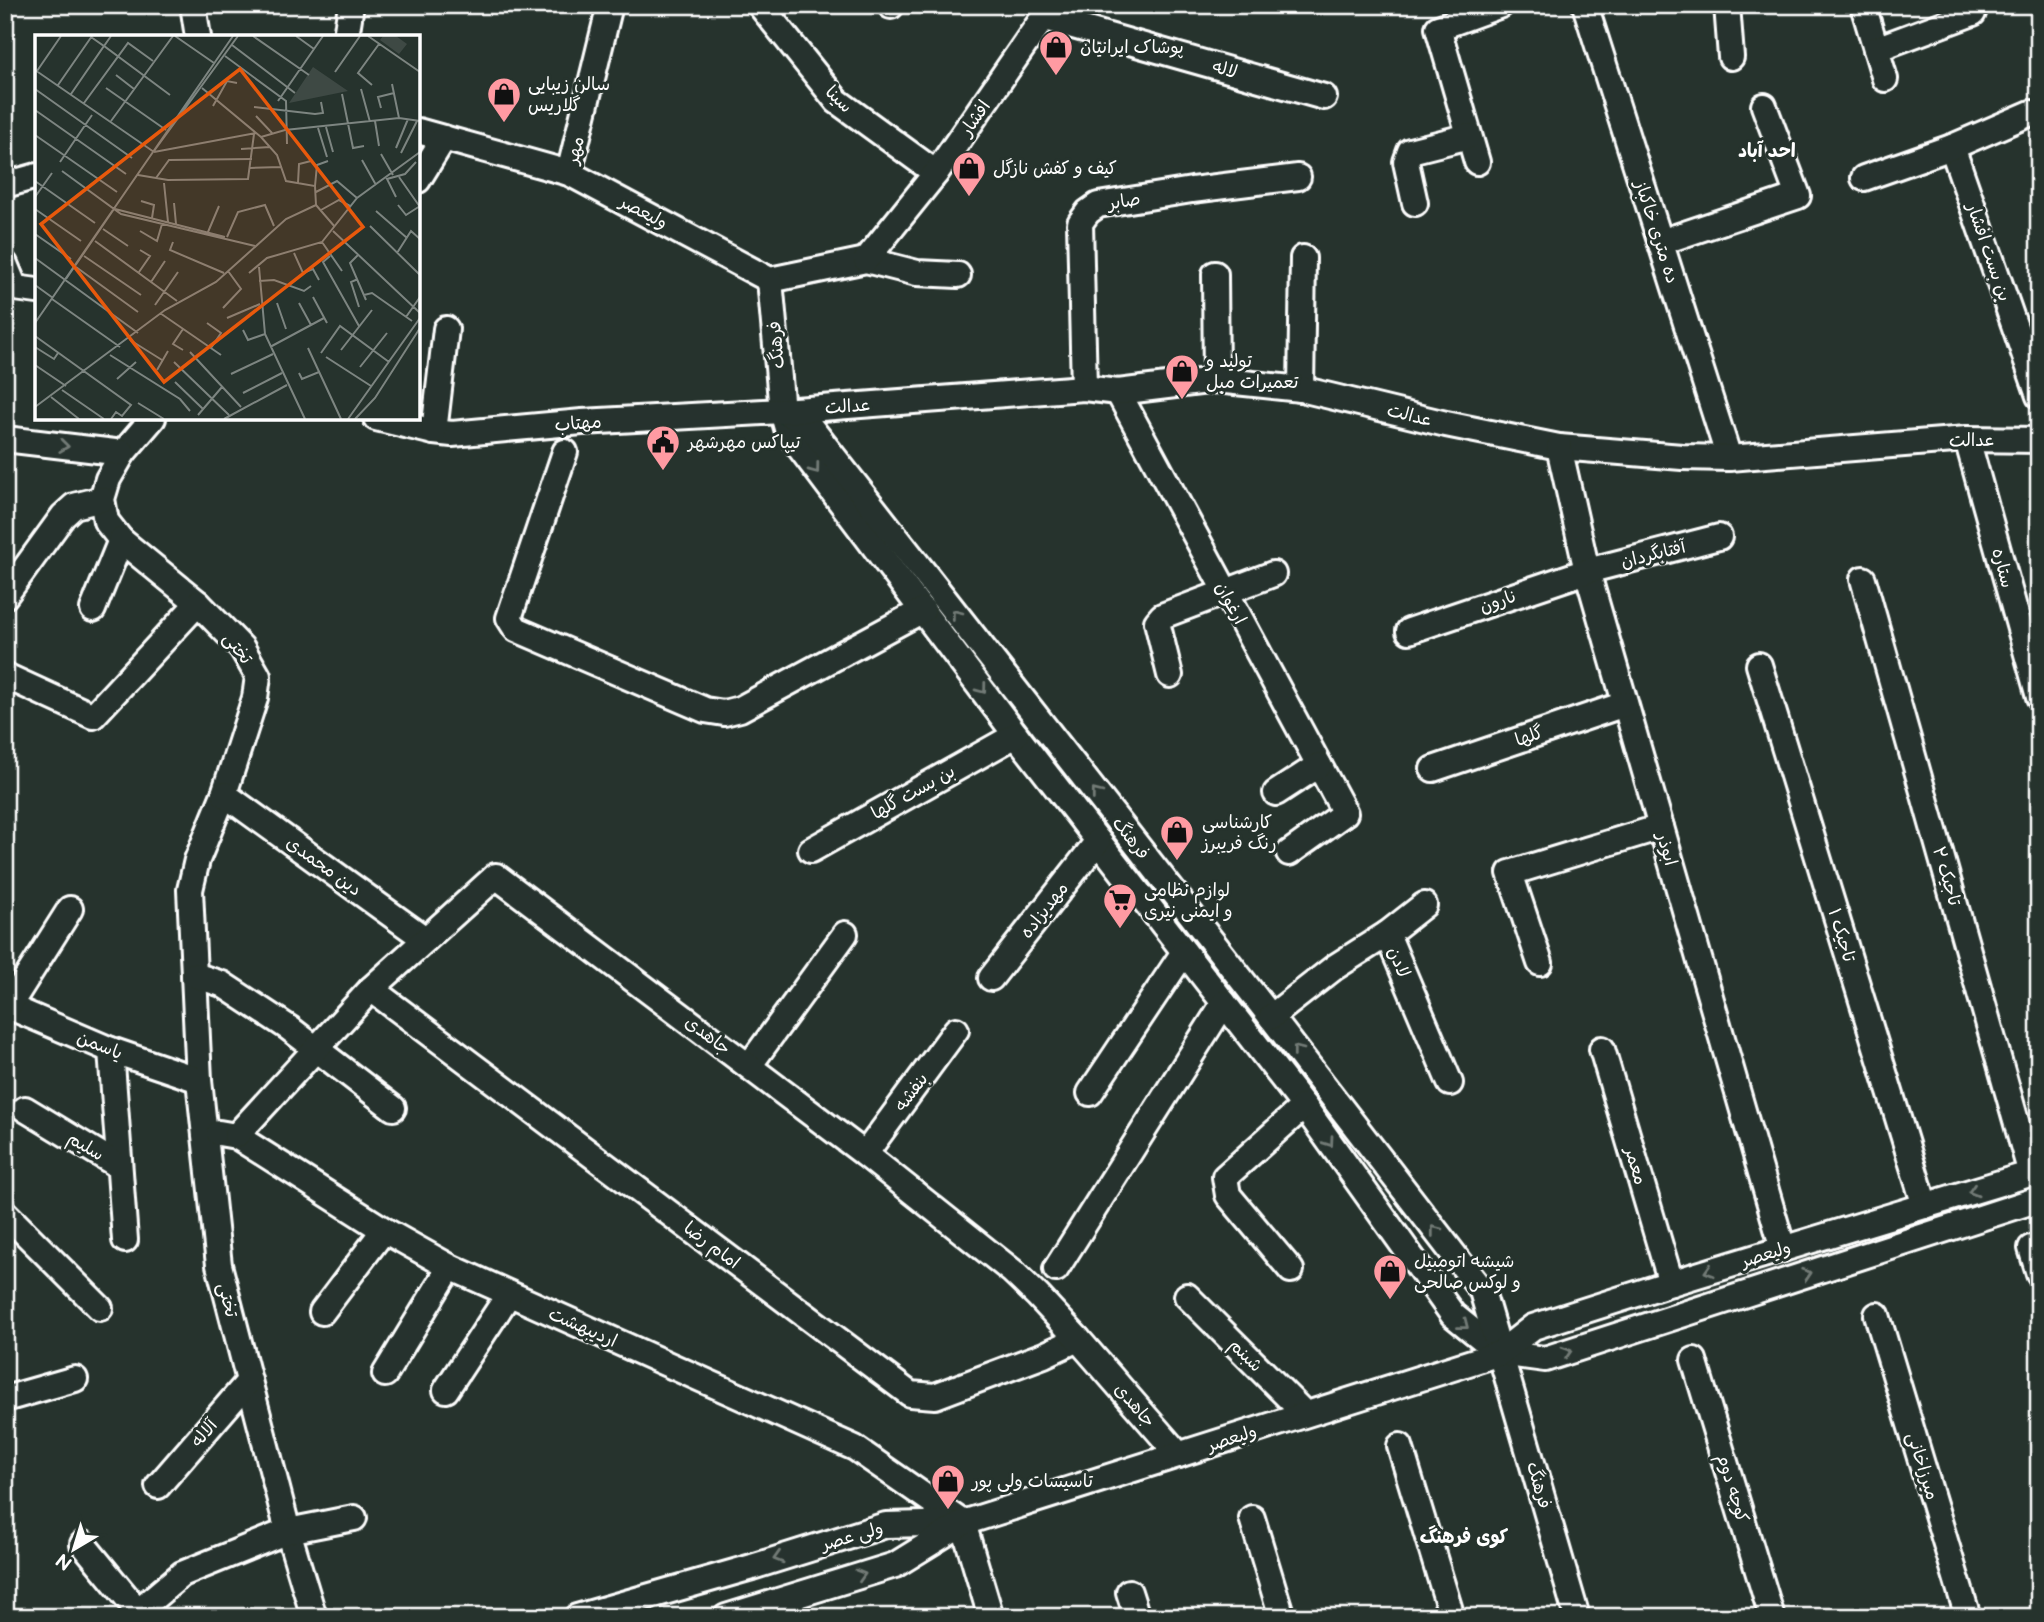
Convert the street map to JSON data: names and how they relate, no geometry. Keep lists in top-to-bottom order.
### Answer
{
  "streets": {
    "street": [
      "لاله",
      "سینا",
      "افشار",
      "مهر",
      "صابر",
      "ولیعصر",
      "ده متری خاکباز",
      "بن بست افشار",
      "فرهنگ",
      "عدالت",
      "مهتاب",
      "آفتابگردان",
      "ستاره",
      "نارون",
      "ارغوان",
      "تختی",
      "گلها",
      "بن بست گلها",
      "ابوذر",
      "دین محمدی",
      "تاجیک ۲",
      "مهدیزاده",
      "تاجیک ۱",
      "لادن",
      "جاهدی",
      "یاسمن",
      "بنفشه",
      "سلیم",
      "معمر",
      "امام رضا",
      "اردیبهشت",
      "شبنم",
      "آلاله",
      "میرزاخانی",
      "کوچه دوم",
      "ولی عصر"
    ]
  },
  "crossings": [
    ["لاله", "افشار"],
    ["سینا", "افشار"],
    ["مهر", "ولیعصر"],
    ["صابر", "عدالت"],
    ["ولیعصر", "فرهنگ"],
    ["ولیعصر", "ابوذر"],
    ["ولیعصر", "تاجیک ۲"],
    ["ولیعصر", "تاجیک ۱"],
    ["ولیعصر", "جاهدی"],
    ["ولیعصر", "معمر"],
    ["ولیعصر", "اردیبهشت"],
    ["ولیعصر", "شبنم"],
    ["ولیعصر", "ولی عصر"],
    ["ده متری خاکباز", "عدالت"],
    ["فرهنگ", "عدالت"],
    ["فرهنگ", "مهتاب"],
    ["فرهنگ", "بن بست گلها"],
    ["فرهنگ", "مهدیزاده"],
    ["فرهنگ", "لادن"],
    ["عدالت", "مهتاب"],
    ["عدالت", "ستاره"],
    ["عدالت", "ارغوان"],
    ["عدالت", "ابوذر"],
    ["آفتابگردان", "نارون"],
    ["آفتابگردان", "ابوذر"],
    ["نارون", "ابوذر"],
    ["تختی", "دین محمدی"],
    ["تختی", "یاسمن"],
    ["تختی", "اردیبهشت"],
    ["تختی", "آلاله"],
    ["گلها", "ابوذر"],
    ["دین محمدی", "جاهدی"],
    ["جاهدی", "بنفشه"],
    ["جاهدی", "امام رضا"],
    ["جاهدی", "اردیبهشت"],
    ["اردیبهشت", "ولی عصر"]
  ],
  "districts": ["احد آباد", "کوی فرهنگ"],
  "places": {
    "shop": [
      "پوشاک ایرانیان",
      "سالن زیبایی گلاریس",
      "کیف و کفش نازگل",
      "تولید و تعمیرات مبل",
      "کارشناسی رنگ فریبرز",
      "شیشه اتومبیل و لوکس صالحی",
      "تاسیسات ولی پور"
    ],
    "public building": ["تیپاکس مهرشهر"],
    "supermarket": ["لوازم نظامی و ایمنی نیری"]
  },
  "north": "bottom left"
}
